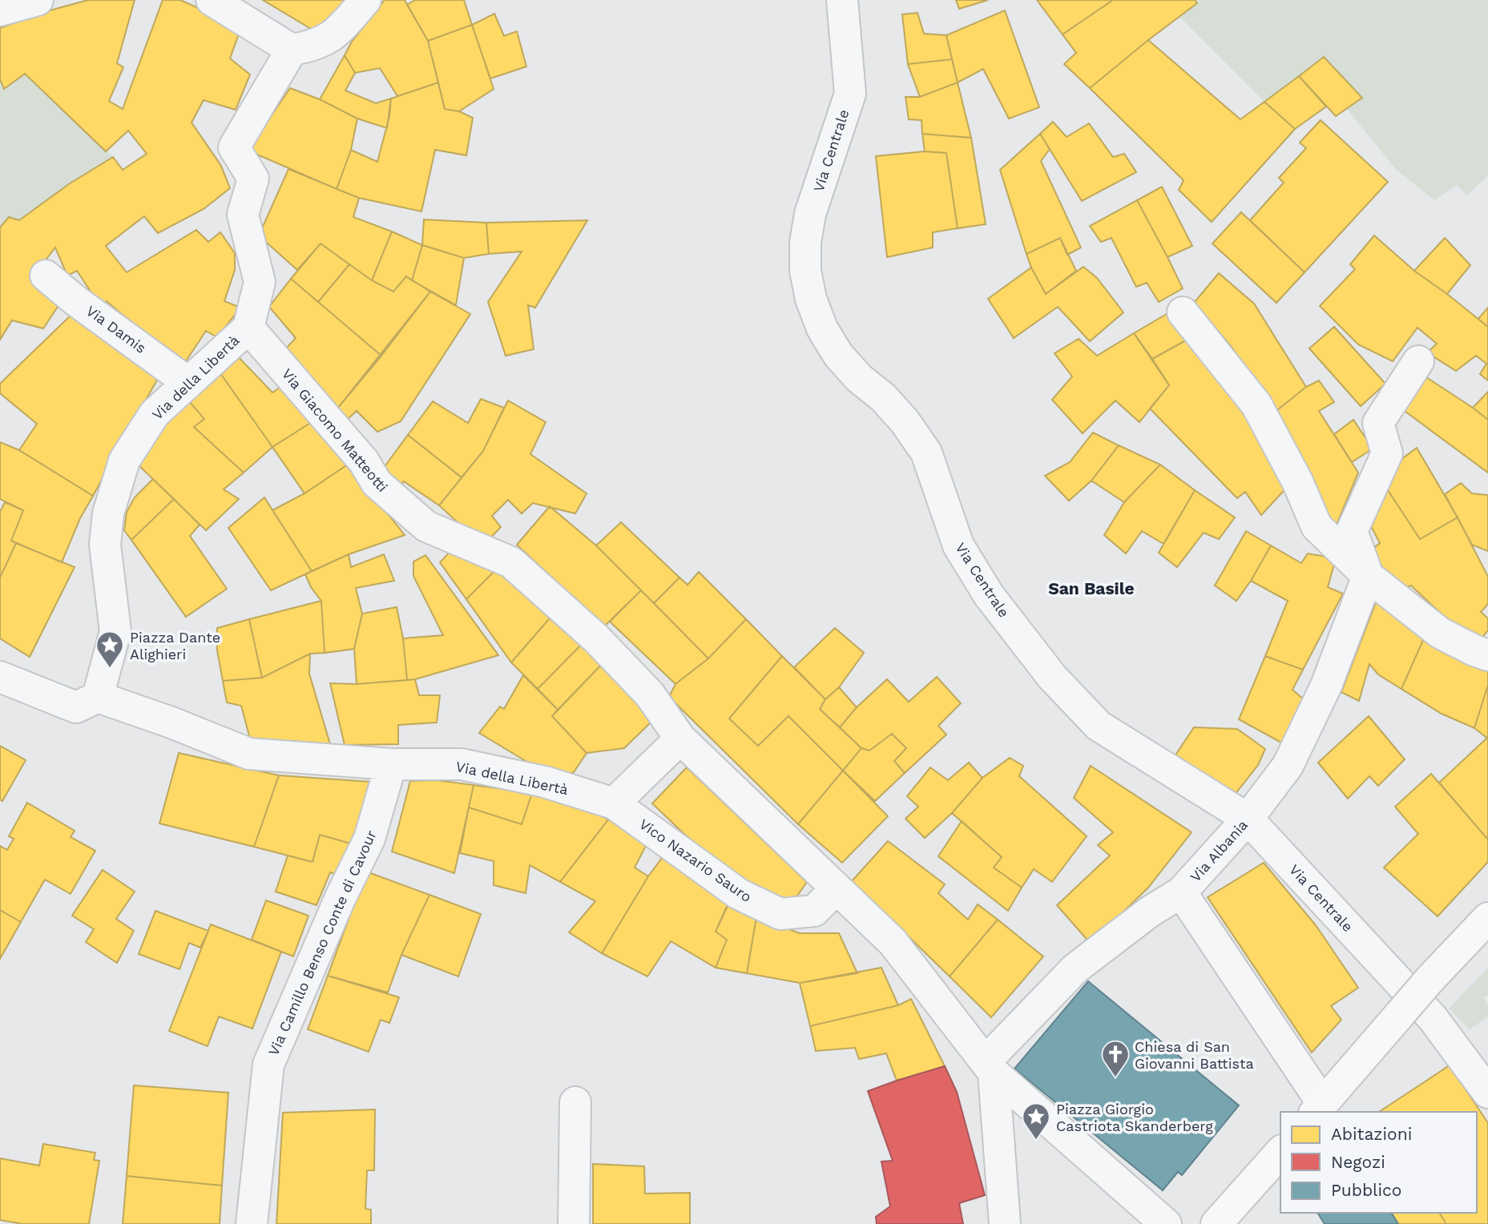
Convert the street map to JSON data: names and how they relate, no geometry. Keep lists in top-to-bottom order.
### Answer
{
  "streets": {
    "street": [
      "Via Centrale",
      "Via Damis",
      "Via della Libertà",
      "Via Giacomo Matteotti",
      "Via Albania",
      "Vico Nazario Sauro",
      "Via Camillo Benso Conte di Cavour"
    ]
  },
  "crossings": [
    ["Via Centrale", "Via Albania"],
    ["Via Damis", "Via della Libertà"],
    ["Via della Libertà", "Via Giacomo Matteotti"],
    ["Via della Libertà", "Vico Nazario Sauro"],
    ["Via della Libertà", "Via Camillo Benso Conte di Cavour"],
    ["Via Giacomo Matteotti", "Via Albania"],
    ["Via Giacomo Matteotti", "Vico Nazario Sauro"]
  ],
  "districts": ["San Basile"],
  "places": {
    "place": ["Piazza Dante Alighieri", "Piazza Giorgio Castriota Skanderberg"],
    "church": ["Chiesa di San Giovanni Battista"]
  },
  "legend": ["Abitazioni", "Negozi", "Pubblico"]
}
